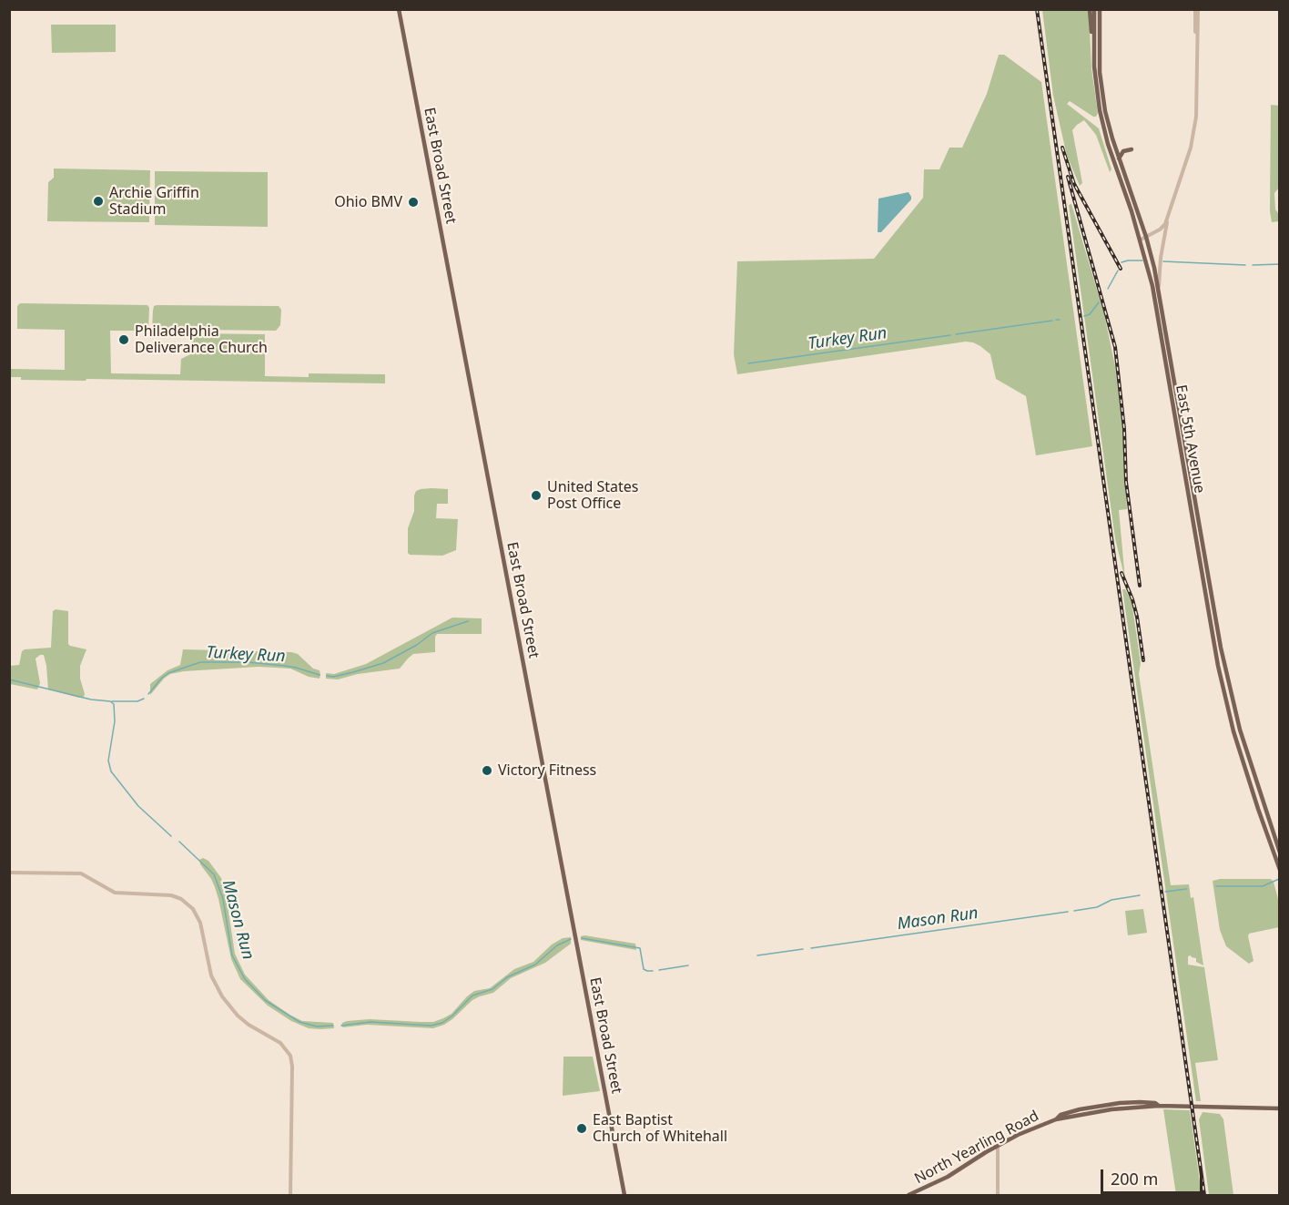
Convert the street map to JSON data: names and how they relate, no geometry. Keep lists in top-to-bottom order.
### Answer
{
  "streets": {
    "main road": ["East Broad Street", "East 5th Avenue", "North Yearling Road"]
  },
  "water": ["Turkey Run", "Mason Run"],
  "places": [
    "Archie Griffin Stadium",
    "Ohio BMV",
    "Philadelphia Deliverance Church",
    "United States Post Office",
    "Victory Fitness",
    "East Baptist Church of Whitehall"
  ],
  "scale_bar": "200 m"
}
